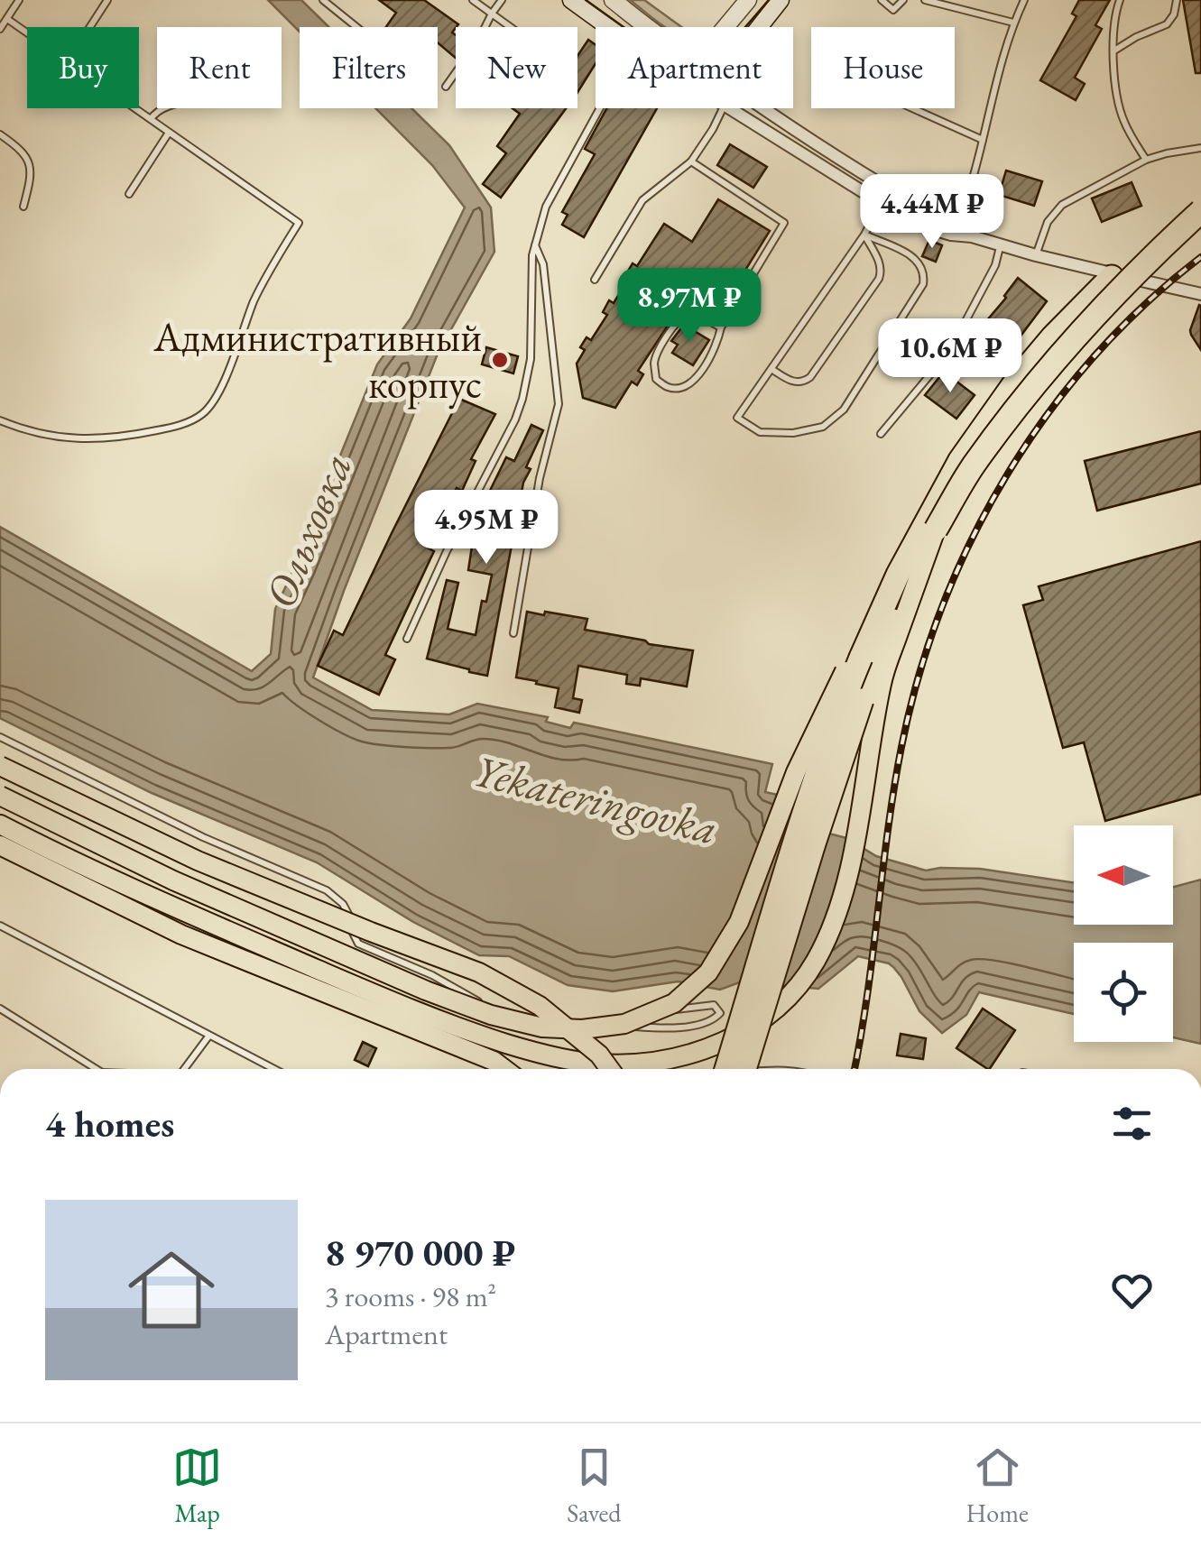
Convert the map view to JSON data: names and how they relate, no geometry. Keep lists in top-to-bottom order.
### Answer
{
  "water": ["Ольховка", "Yekateringovka"],
  "places": ["Административный корпус"],
  "north": "left",
  "page": {
    "chip": [
      "Buy",
      "Rent",
      "Filters",
      "New",
      "Apartment",
      "House"
    ],
    "price": [
      "4.44M ₽",
      "8.97M ₽",
      "10.6M ₽",
      "4.95M ₽"
    ],
    "heading": "4 homes",
    "list": [
      {
        "name": "8 970 000 ₽",
        "note": "3 rooms · 98 m² · Apartment"
      }
    ],
    "tabs": ["Map", "Saved", "Home"]
  }
}
